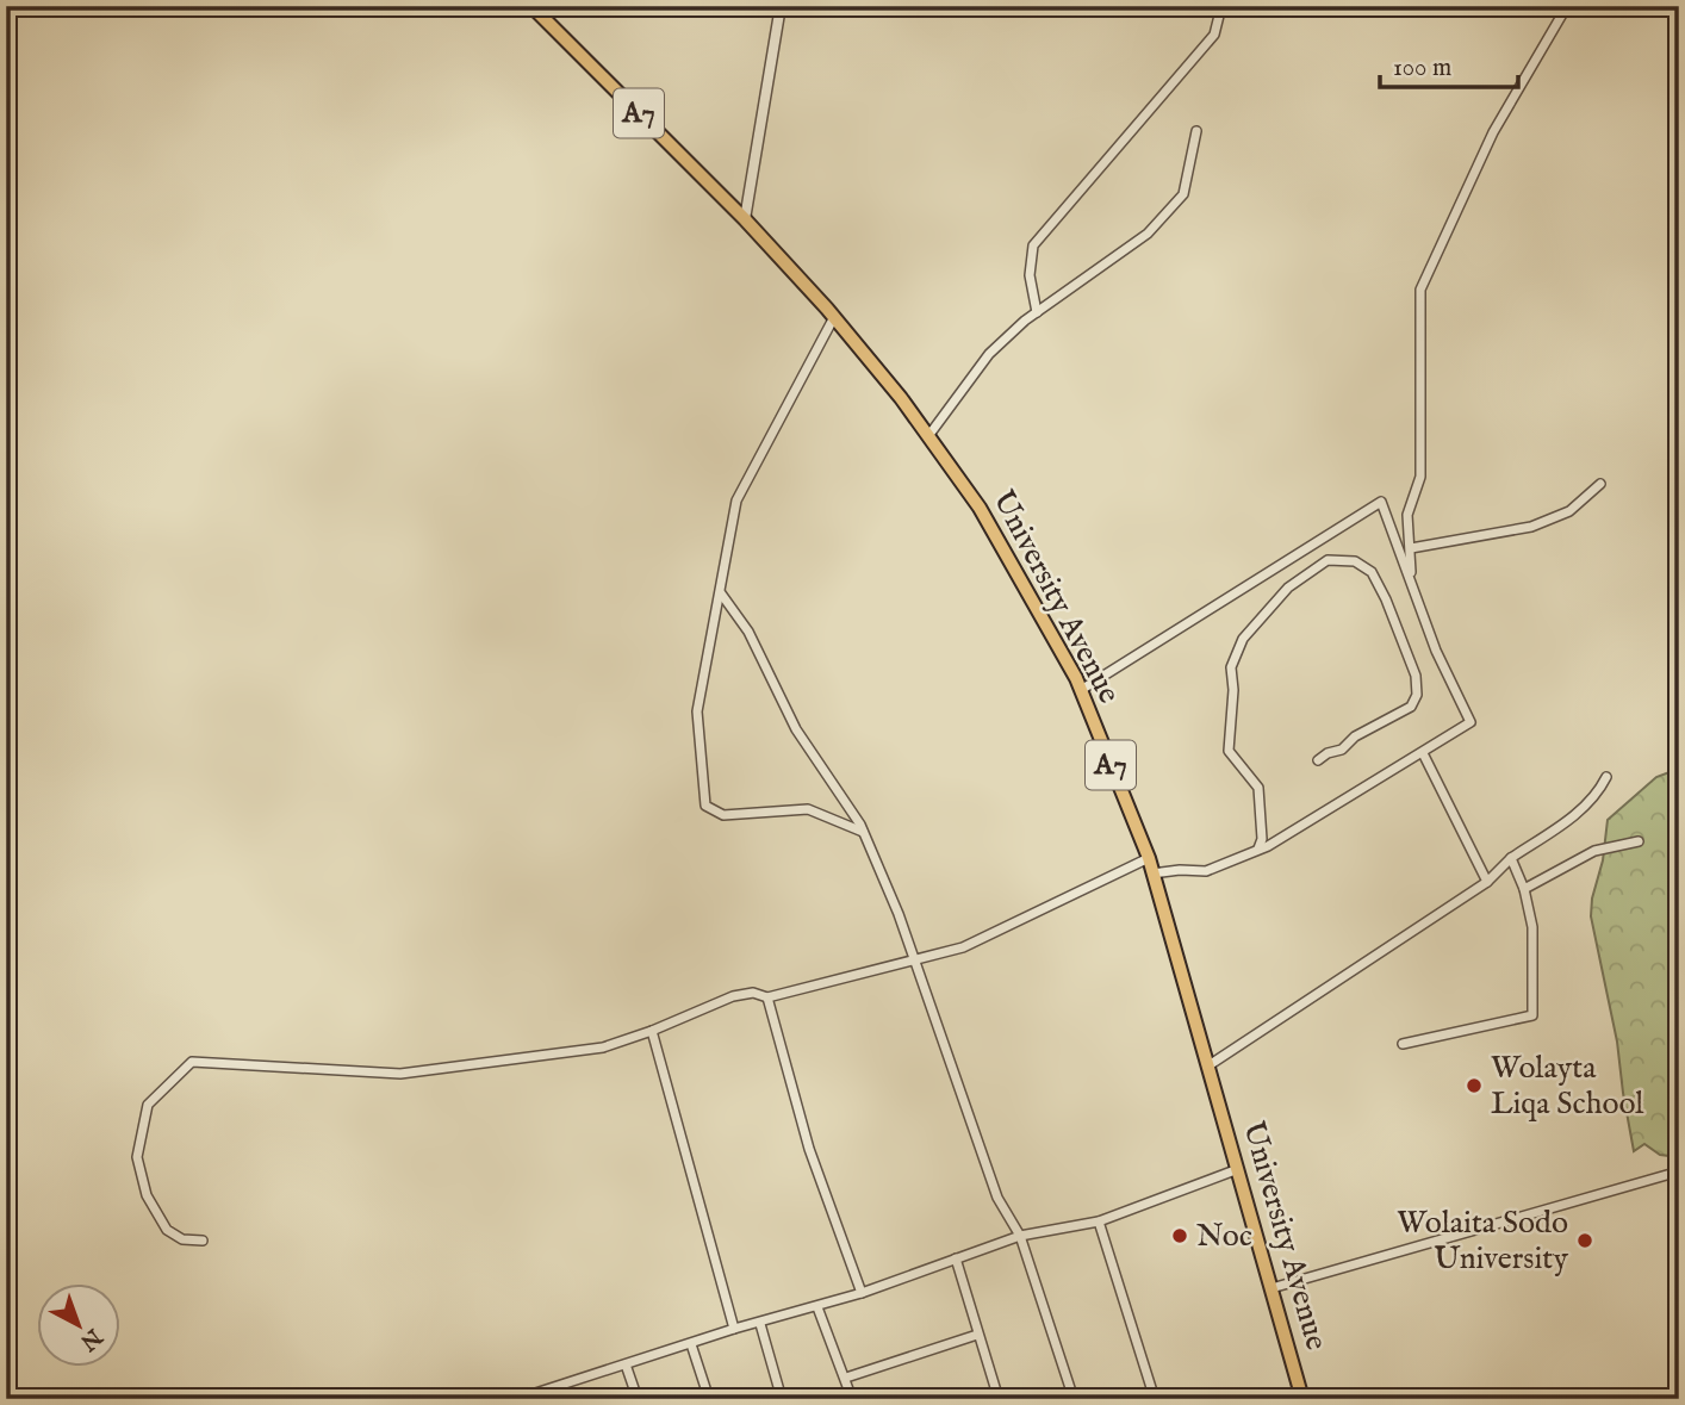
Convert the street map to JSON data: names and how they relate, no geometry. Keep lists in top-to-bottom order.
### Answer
{
  "streets": {
    "highway": ["A7", "University Avenue"]
  },
  "crossings": [
    ["A7", "University Avenue"]
  ],
  "places": ["Wolayta Liqa School", "Noc", "Wolaita Sodo University"],
  "scale_bar": "100 m",
  "north": "bottom right"
}
